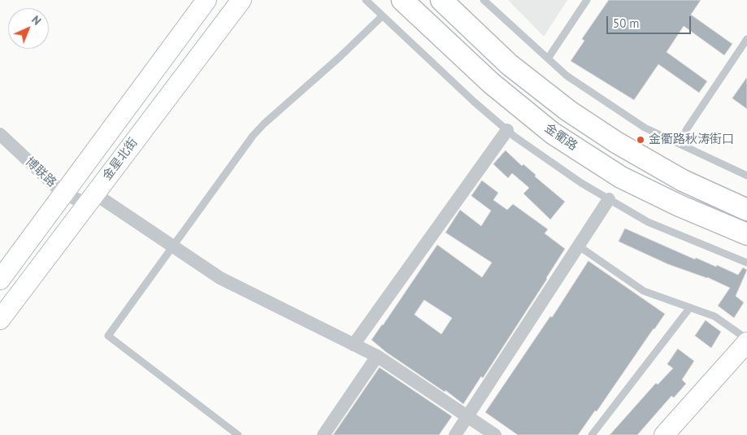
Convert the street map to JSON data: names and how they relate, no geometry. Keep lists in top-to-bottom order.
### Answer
{
  "streets": {
    "main road": ["金衢路", "金星北街"],
    "street": ["博联路"]
  },
  "crossings": [
    ["金星北街", "博联路"]
  ],
  "places": ["金衢路秋涛街口"],
  "scale_bar": "50 m",
  "north": "top right"
}
